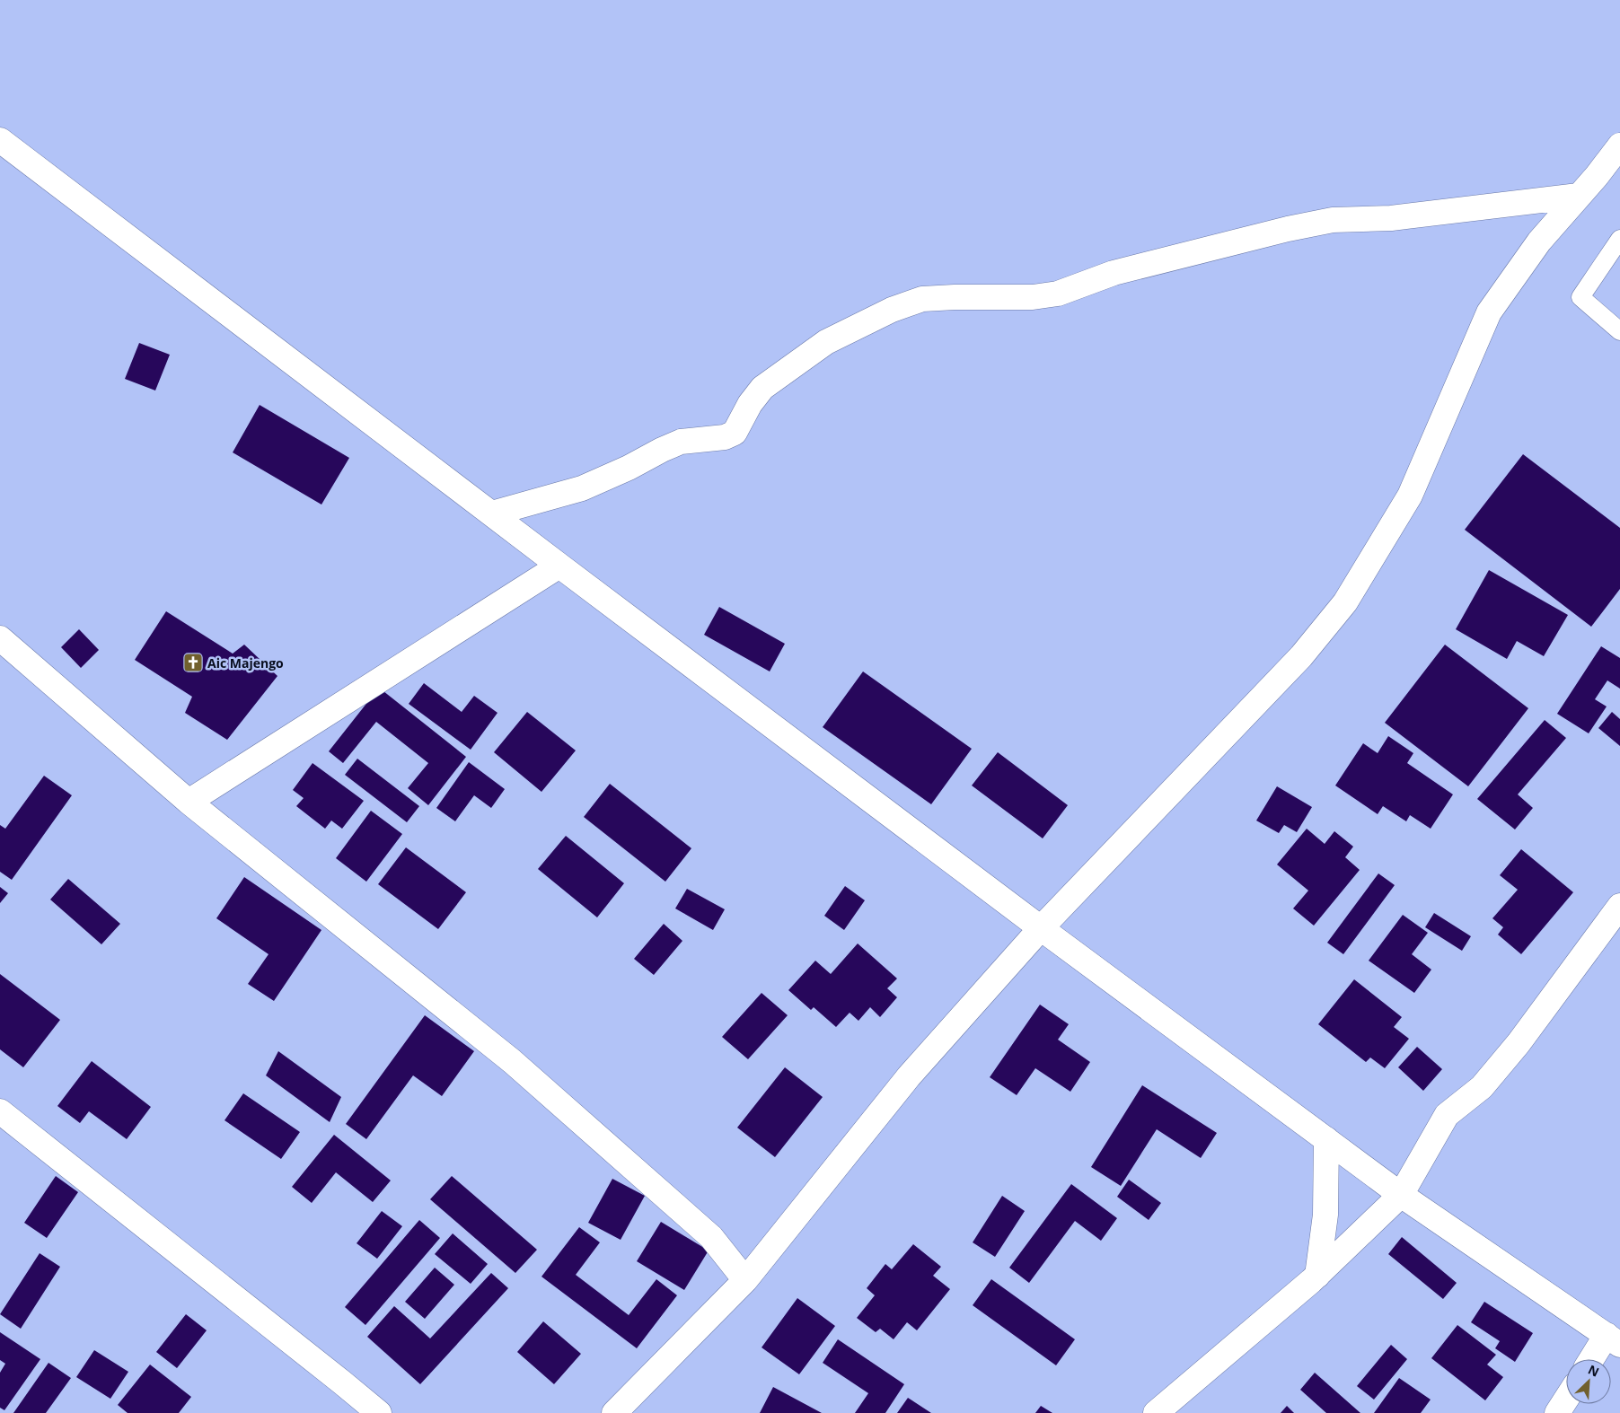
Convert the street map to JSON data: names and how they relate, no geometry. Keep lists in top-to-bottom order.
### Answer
{
  "places": {
    "church": ["Aic Majengo"]
  },
  "north": "top right"
}
